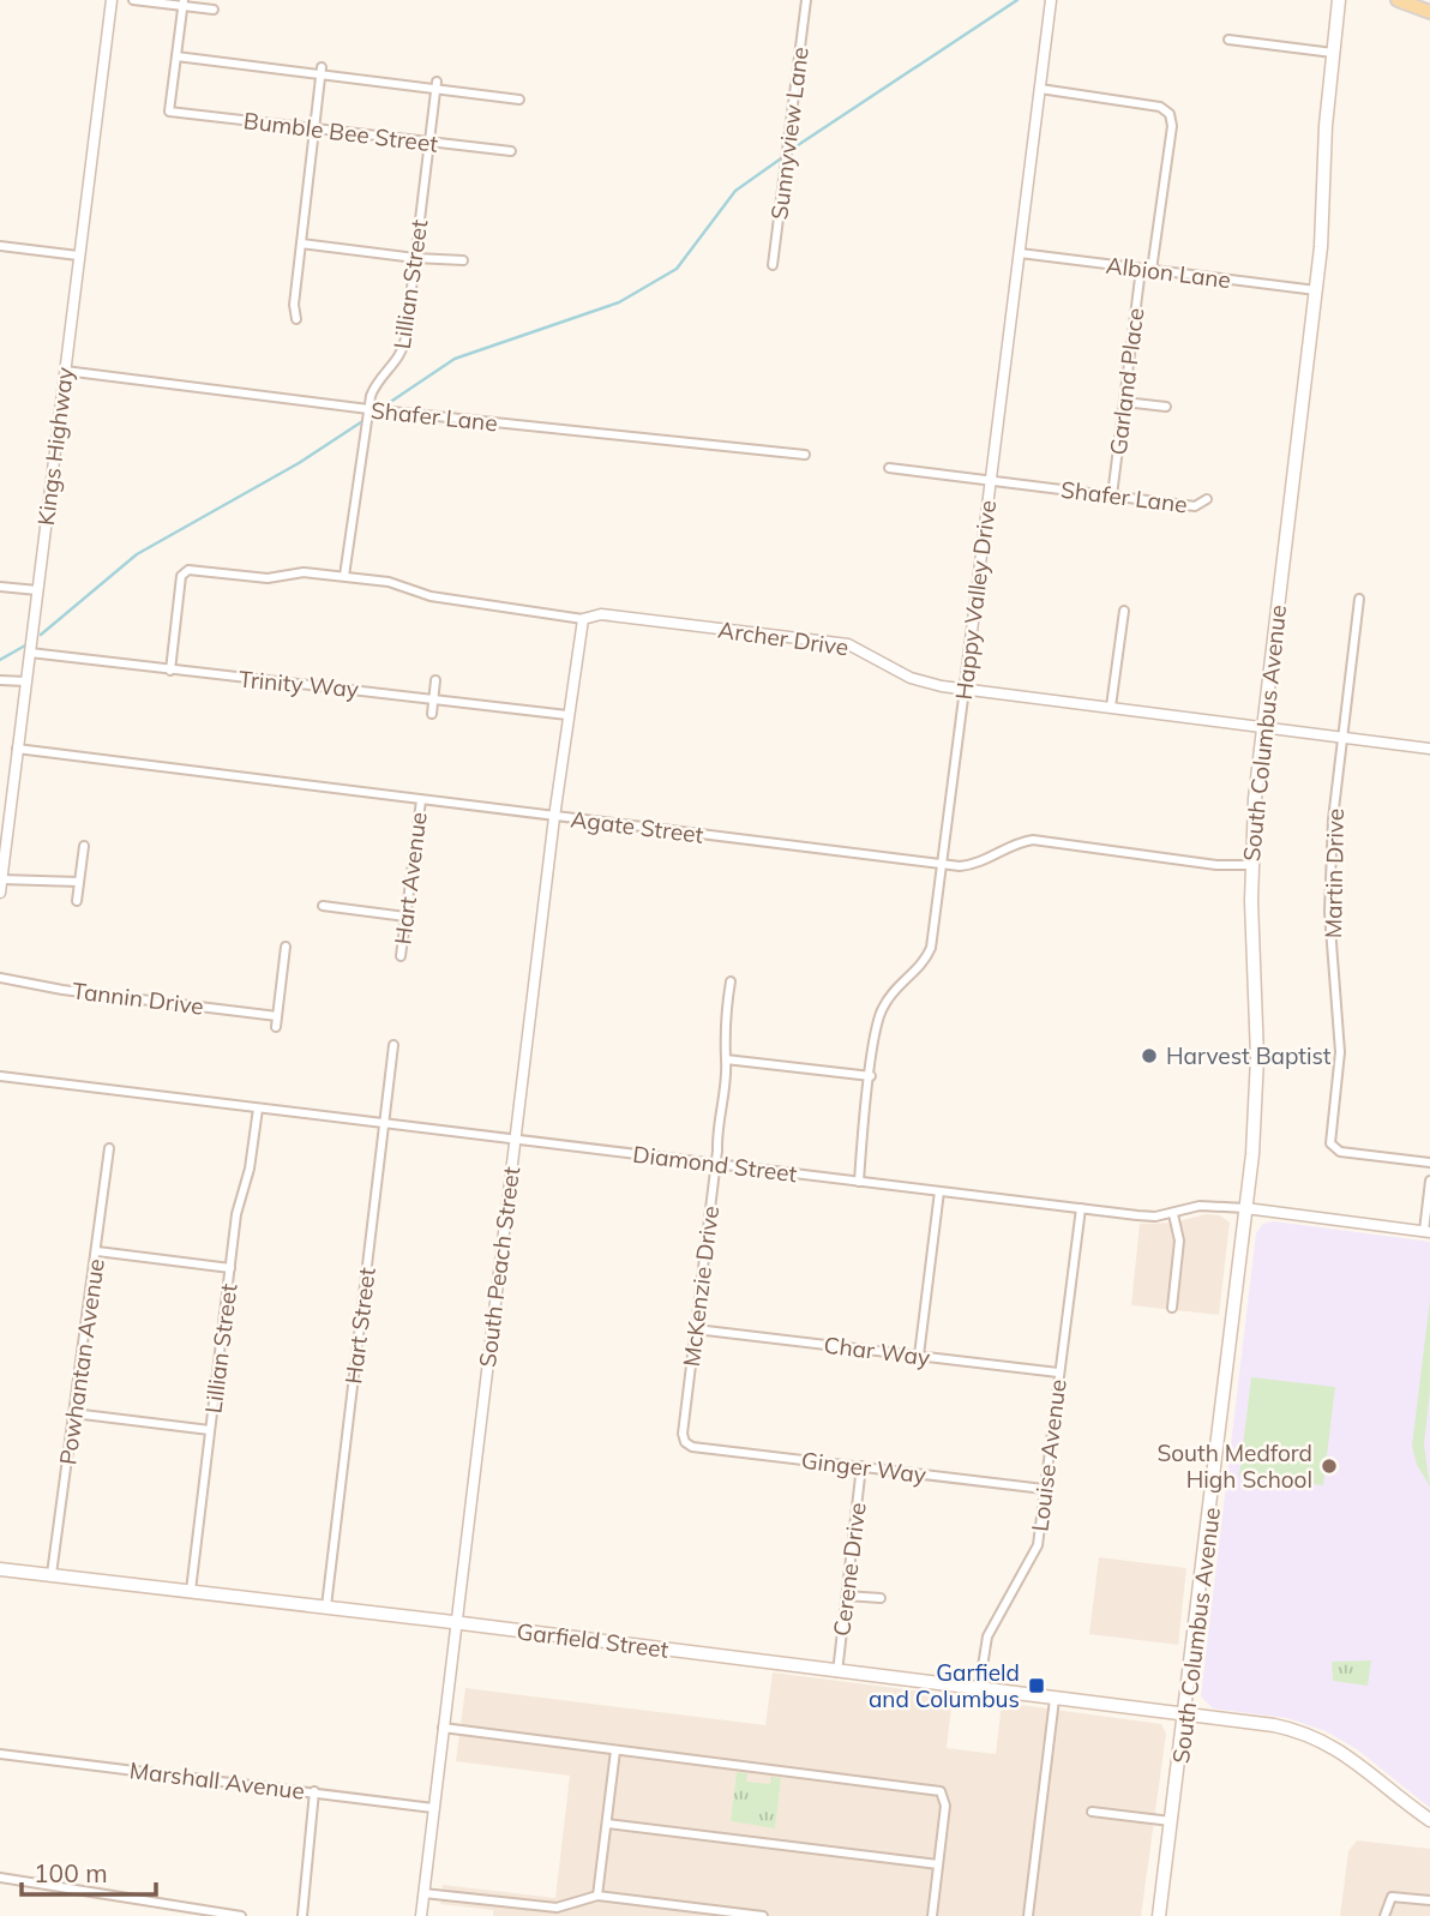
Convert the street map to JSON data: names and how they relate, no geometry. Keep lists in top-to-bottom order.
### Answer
{
  "streets": {
    "main road": ["South Columbus Avenue", "Garfield Street"],
    "street": [
      "Bumble Bee Street",
      "Sunnyview Lane",
      "Albion Lane",
      "Lillian Street",
      "Garland Place",
      "Shafer Lane",
      "Kings Highway",
      "Happy Valley Drive",
      "Archer Drive",
      "Trinity Way",
      "Agate Street",
      "Martin Drive",
      "Hart Avenue",
      "Tannin Drive",
      "Diamond Street",
      "South Peach Street",
      "McKenzie Drive",
      "Hart Street",
      "Char Way",
      "Powhantan Avenue",
      "Louise Avenue",
      "Ginger Way",
      "Cerene Drive",
      "Marshall Avenue"
    ]
  },
  "crossings": [
    ["Bumble Bee Street", "Lillian Street"],
    ["Albion Lane", "Garland Place"],
    ["Albion Lane", "Happy Valley Drive"],
    ["Albion Lane", "South Columbus Avenue"],
    ["Lillian Street", "Shafer Lane"],
    ["Lillian Street", "Archer Drive"],
    ["Lillian Street", "Diamond Street"],
    ["Lillian Street", "Garfield Street"],
    ["Garland Place", "Shafer Lane"],
    ["Shafer Lane", "Kings Highway"],
    ["Shafer Lane", "Happy Valley Drive"],
    ["Kings Highway", "Trinity Way"],
    ["Kings Highway", "Agate Street"],
    ["Happy Valley Drive", "Archer Drive"],
    ["Happy Valley Drive", "Agate Street"],
    ["Happy Valley Drive", "Diamond Street"],
    ["Archer Drive", "Trinity Way"],
    ["Archer Drive", "South Columbus Avenue"],
    ["Archer Drive", "Martin Drive"],
    ["Archer Drive", "South Peach Street"],
    ["Trinity Way", "South Peach Street"],
    ["South Columbus Avenue", "Agate Street"],
    ["South Columbus Avenue", "Diamond Street"],
    ["South Columbus Avenue", "Garfield Street"],
    ["Agate Street", "Hart Avenue"],
    ["Agate Street", "South Peach Street"],
    ["Diamond Street", "South Peach Street"],
    ["Diamond Street", "McKenzie Drive"],
    ["Diamond Street", "Hart Street"],
    ["Diamond Street", "Louise Avenue"],
    ["South Peach Street", "Garfield Street"],
    ["South Peach Street", "Marshall Avenue"],
    ["McKenzie Drive", "Char Way"],
    ["McKenzie Drive", "Ginger Way"],
    ["Hart Street", "Garfield Street"],
    ["Char Way", "Louise Avenue"],
    ["Powhantan Avenue", "Garfield Street"],
    ["Louise Avenue", "Ginger Way"],
    ["Louise Avenue", "Garfield Street"],
    ["Ginger Way", "Cerene Drive"],
    ["Cerene Drive", "Garfield Street"]
  ],
  "places": {
    "other": ["Harvest Baptist", "South Medford High School"],
    "transit": ["Garfield and Columbus"]
  },
  "scale_bar": "100 m"
}
